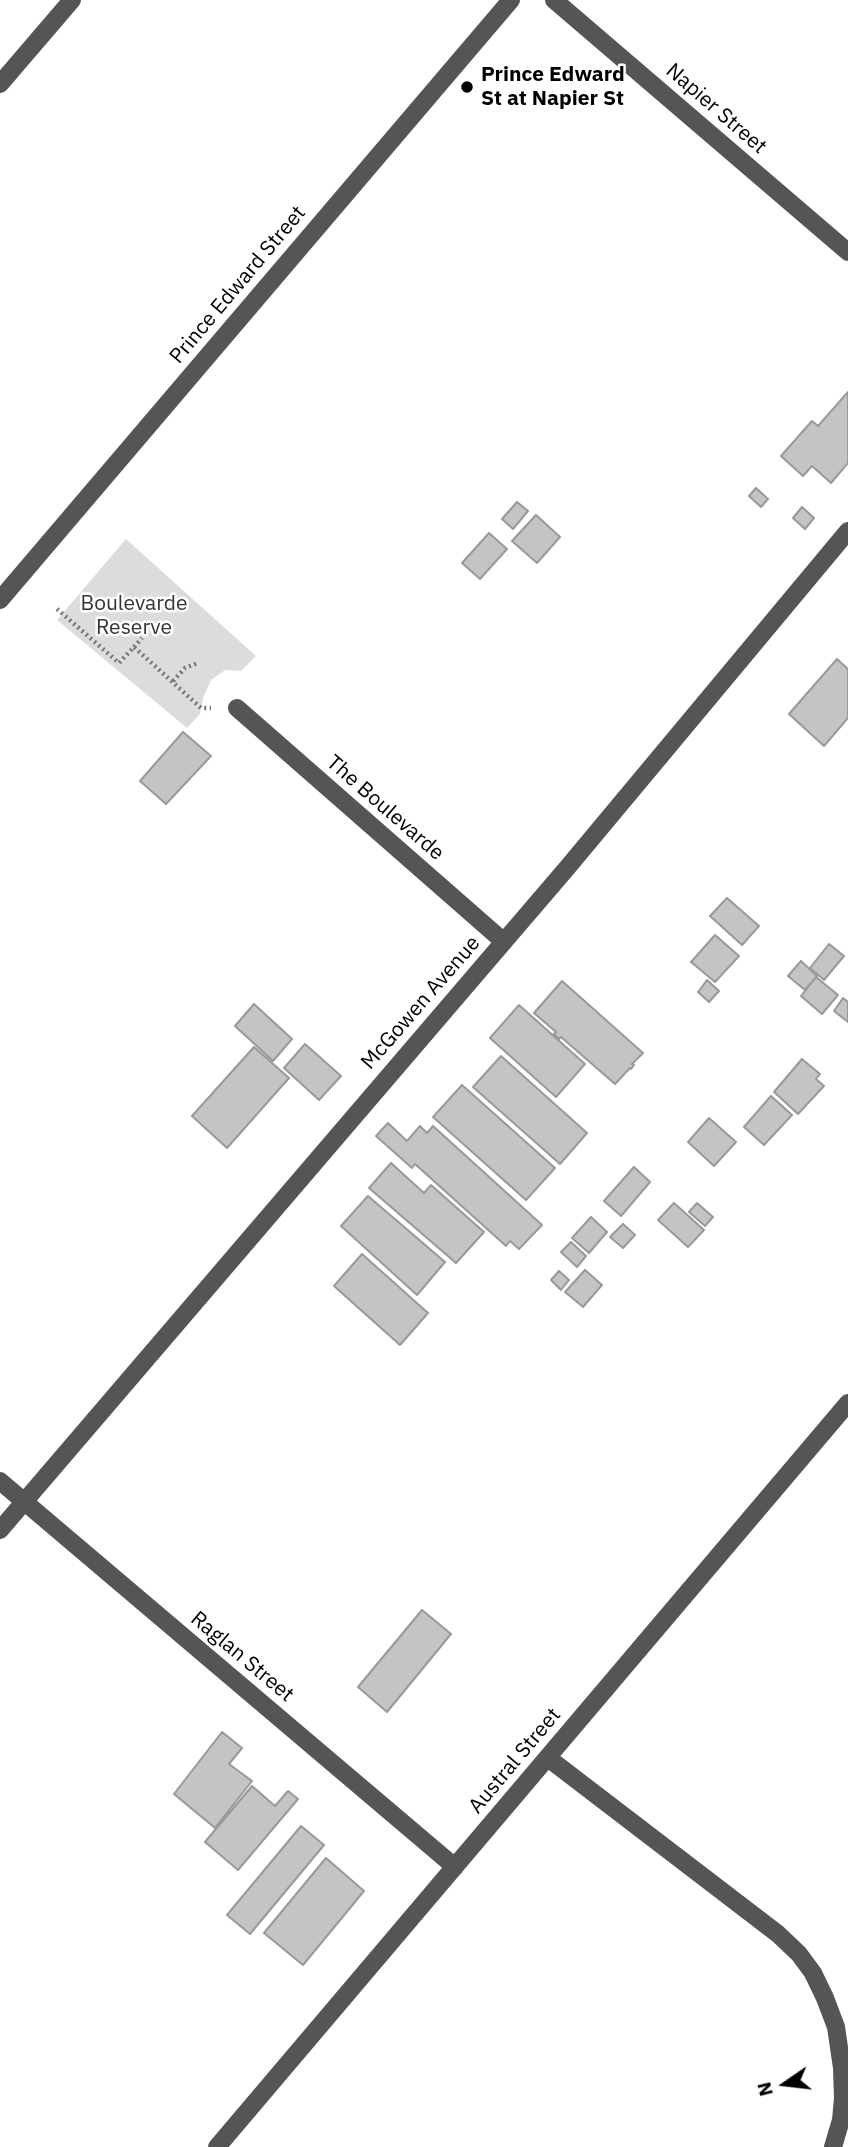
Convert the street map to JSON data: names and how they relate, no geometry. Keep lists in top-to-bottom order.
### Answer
{
  "streets": {
    "street": [
      "Napier Street",
      "Prince Edward Street",
      "The Boulevarde",
      "McGowen Avenue",
      "Raglan Street",
      "Austral Street"
    ]
  },
  "crossings": [
    ["The Boulevarde", "McGowen Avenue"],
    ["McGowen Avenue", "Raglan Street"],
    ["Raglan Street", "Austral Street"]
  ],
  "parks": ["Boulevarde Reserve"],
  "places": ["Prince Edward St at Napier St"],
  "north": "left"
}
